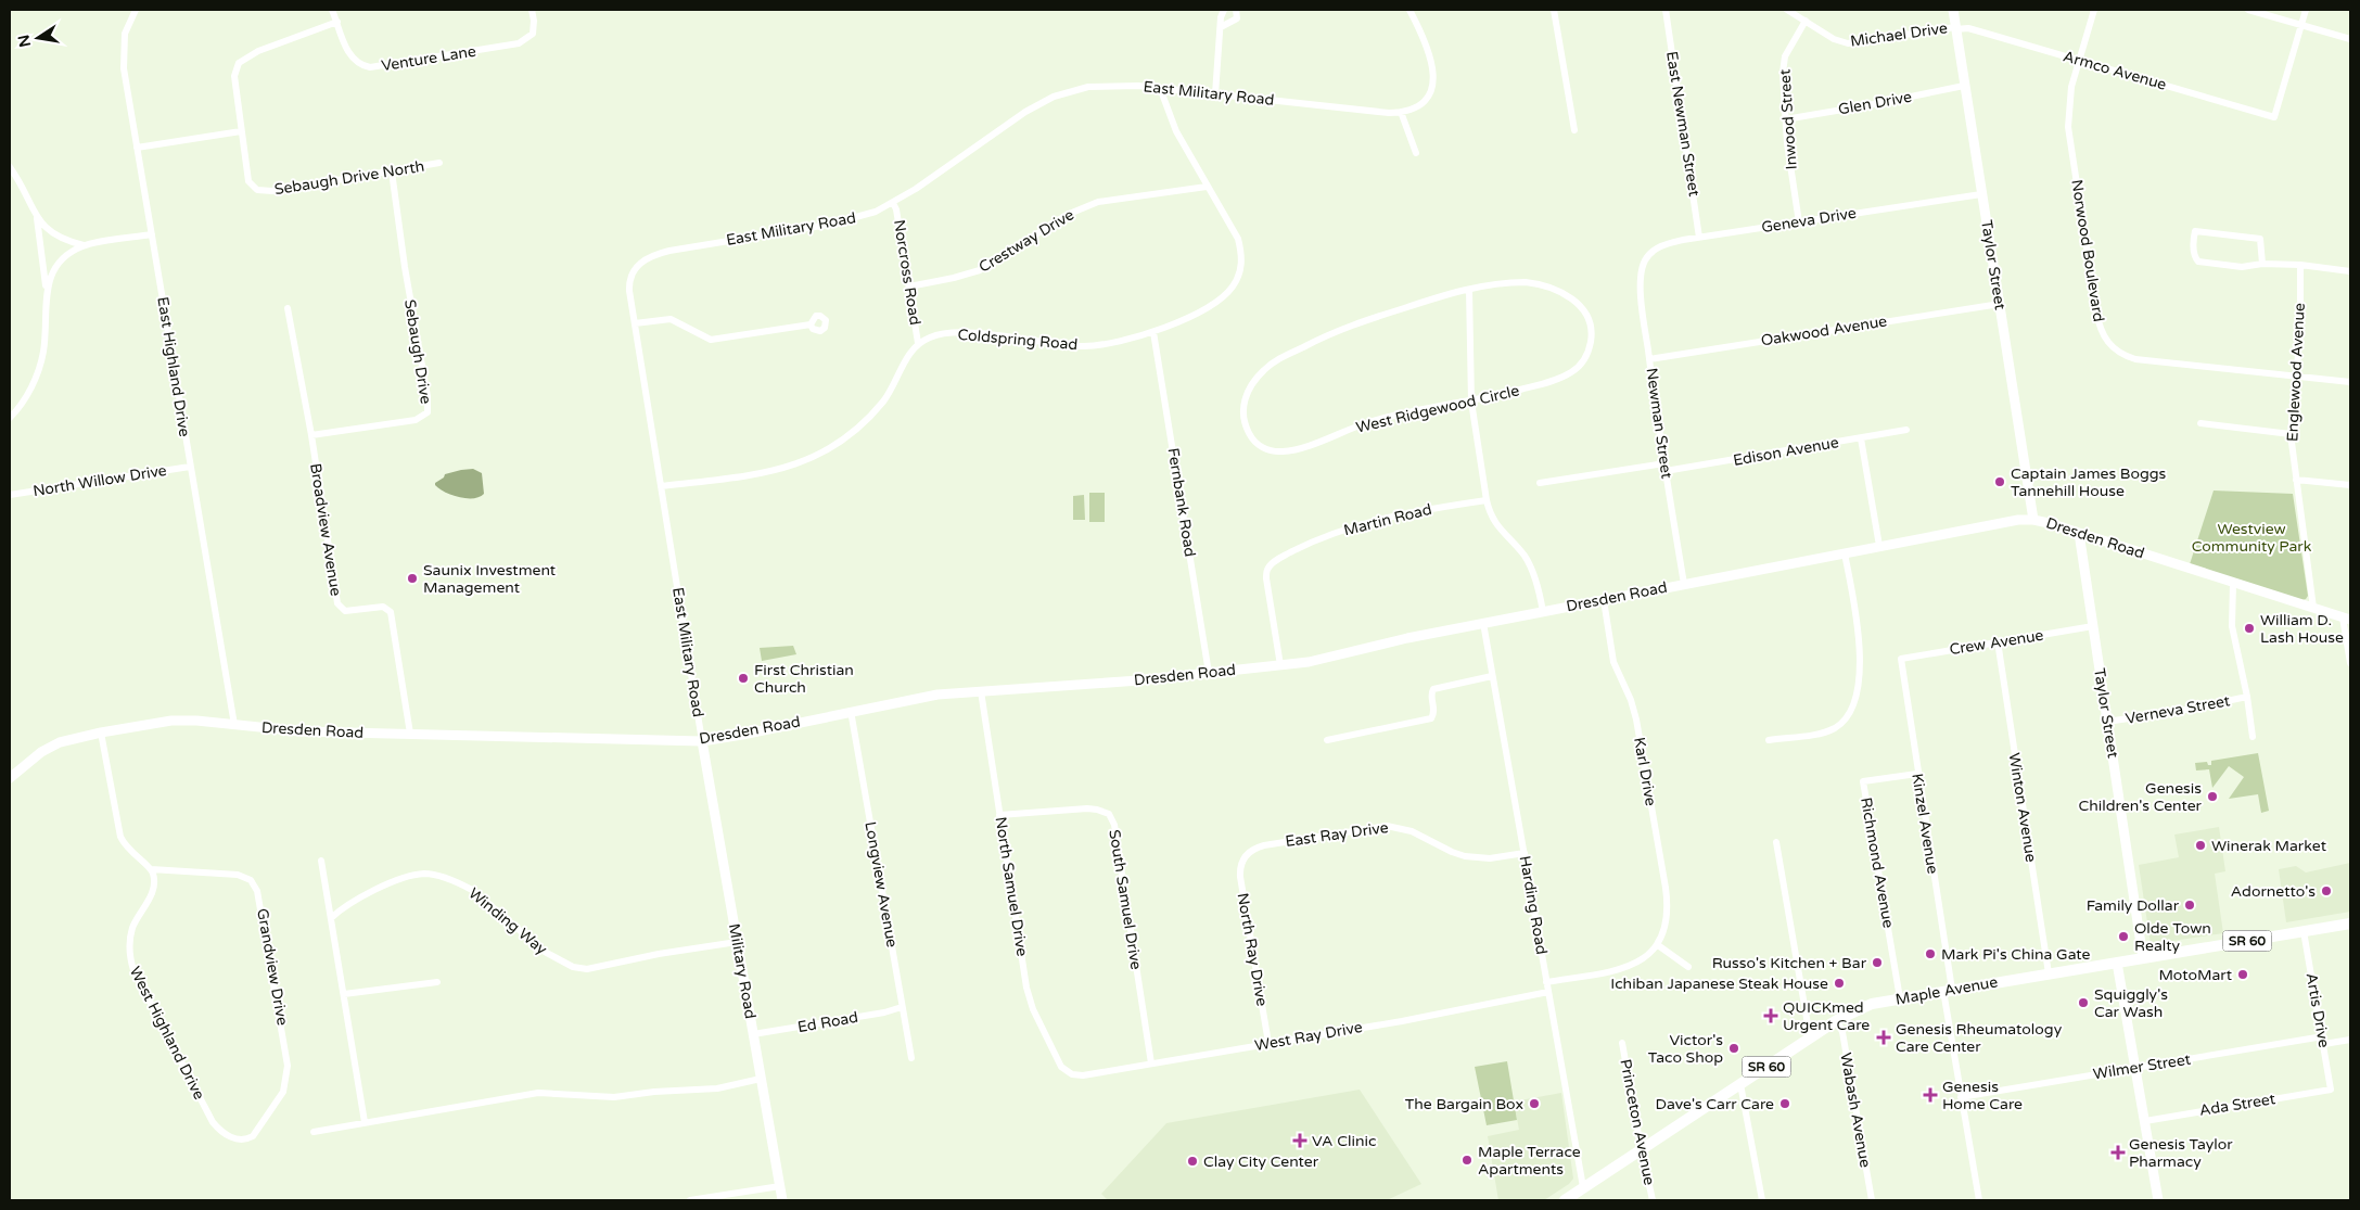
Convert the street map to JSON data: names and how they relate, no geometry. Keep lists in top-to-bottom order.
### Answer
{
  "streets": {
    "main road": ["SR 60", "Maple Avenue"],
    "street": [
      "Michael Drive",
      "Venture Lane",
      "Armco Avenue",
      "East Military Road",
      "Glen Drive",
      "Inwood Street",
      "East Newman Street",
      "Sebaugh Drive North",
      "Geneva Drive",
      "Crestway Drive",
      "Norwood Boulevard",
      "Taylor Street",
      "Norcross Road",
      "Oakwood Avenue",
      "Coldspring Road",
      "Sebaugh Drive",
      "East Highland Drive",
      "Englewood Avenue",
      "West Ridgewood Circle",
      "Newman Street",
      "Edison Avenue",
      "North Willow Drive",
      "Fernbank Road",
      "Martin Road",
      "Broadview Avenue",
      "Dresden Road",
      "Crew Avenue",
      "Verneva Street",
      "Karl Drive",
      "Winton Avenue",
      "Kinzel Avenue",
      "East Ray Drive",
      "Richmond Avenue",
      "Longview Avenue",
      "North Samuel Drive",
      "South Samuel Drive",
      "Harding Road",
      "Winding Way",
      "North Ray Drive",
      "Grandview Drive",
      "Military Road",
      "Artis Drive",
      "Ed Road",
      "West Highland Drive",
      "West Ray Drive",
      "Wilmer Street",
      "Ada Street",
      "Wabash Avenue",
      "Princeton Avenue"
    ]
  },
  "crossings": [
    ["Michael Drive", "Armco Avenue"],
    ["Michael Drive", "Inwood Street"],
    ["Michael Drive", "Taylor Street"],
    ["Armco Avenue", "Norwood Boulevard"],
    ["Armco Avenue", "Taylor Street"],
    ["East Military Road", "Norcross Road"],
    ["East Military Road", "Coldspring Road"],
    ["East Military Road", "Dresden Road"],
    ["East Military Road", "Military Road"],
    ["Glen Drive", "Inwood Street"],
    ["Glen Drive", "Taylor Street"],
    ["Inwood Street", "Geneva Drive"],
    ["East Newman Street", "Geneva Drive"],
    ["Sebaugh Drive North", "Sebaugh Drive"],
    ["Geneva Drive", "Taylor Street"],
    ["Geneva Drive", "Newman Street"],
    ["Crestway Drive", "Norcross Road"],
    ["Crestway Drive", "Coldspring Road"],
    ["Norwood Boulevard", "Englewood Avenue"],
    ["Taylor Street", "Oakwood Avenue"],
    ["Taylor Street", "Dresden Road"],
    ["Taylor Street", "Crew Avenue"],
    ["Taylor Street", "Verneva Street"],
    ["Taylor Street", "Maple Avenue"],
    ["Norcross Road", "Coldspring Road"],
    ["Oakwood Avenue", "Newman Street"],
    ["Coldspring Road", "Fernbank Road"],
    ["Sebaugh Drive", "Broadview Avenue"],
    ["East Highland Drive", "North Willow Drive"],
    ["East Highland Drive", "Dresden Road"],
    ["Englewood Avenue", "Dresden Road"],
    ["Newman Street", "Edison Avenue"],
    ["Newman Street", "Dresden Road"],
    ["Fernbank Road", "Dresden Road"],
    ["Martin Road", "Dresden Road"],
    ["Broadview Avenue", "Dresden Road"],
    ["Dresden Road", "Karl Drive"],
    ["Dresden Road", "Longview Avenue"],
    ["Dresden Road", "North Samuel Drive"],
    ["Dresden Road", "Harding Road"],
    ["Dresden Road", "Military Road"],
    ["Crew Avenue", "Winton Avenue"],
    ["Crew Avenue", "Kinzel Avenue"],
    ["Winton Avenue", "Maple Avenue"],
    ["Kinzel Avenue", "Richmond Avenue"],
    ["Kinzel Avenue", "Maple Avenue"],
    ["Kinzel Avenue", "Wilmer Street"],
    ["East Ray Drive", "Harding Road"],
    ["East Ray Drive", "North Ray Drive"],
    ["Richmond Avenue", "Maple Avenue"],
    ["Longview Avenue", "Ed Road"],
    ["North Samuel Drive", "South Samuel Drive"],
    ["North Samuel Drive", "West Ray Drive"],
    ["South Samuel Drive", "West Ray Drive"],
    ["Harding Road", "Maple Avenue"],
    ["Harding Road", "West Ray Drive"],
    ["Winding Way", "Military Road"],
    ["North Ray Drive", "West Ray Drive"],
    ["Grandview Drive", "West Highland Drive"],
    ["Military Road", "Ed Road"],
    ["Maple Avenue", "Artis Drive"],
    ["Maple Avenue", "Wabash Avenue"],
    ["Maple Avenue", "Princeton Avenue"],
    ["Artis Drive", "Wilmer Street"],
    ["Artis Drive", "Ada Street"]
  ],
  "parks": ["Westview Community Park"],
  "places": {
    "other": [
      "Captain James Boggs Tannehill House",
      "Saunix Investment Management",
      "William D. Lash House",
      "First Christian Church",
      "Genesis Children's Center",
      "Winerak Market",
      "Adornetto's",
      "Family Dollar",
      "Olde Town Realty",
      "Mark Pi's China Gate",
      "Russo's Kitchen + Bar",
      "MotoMart",
      "Ichiban Japanese Steak House",
      "Squiggly's Car Wash",
      "Victor's Taco Shop",
      "The Bargain Box",
      "Dave's Carr Care",
      "Maple Terrace Apartments",
      "Clay City Center"
    ],
    "health": [
      "QUICKmed Urgent Care",
      "Genesis Rheumatology Care Center",
      "Genesis Home Care",
      "VA Clinic",
      "Genesis Taylor Pharmacy"
    ]
  },
  "north": "left"
}
